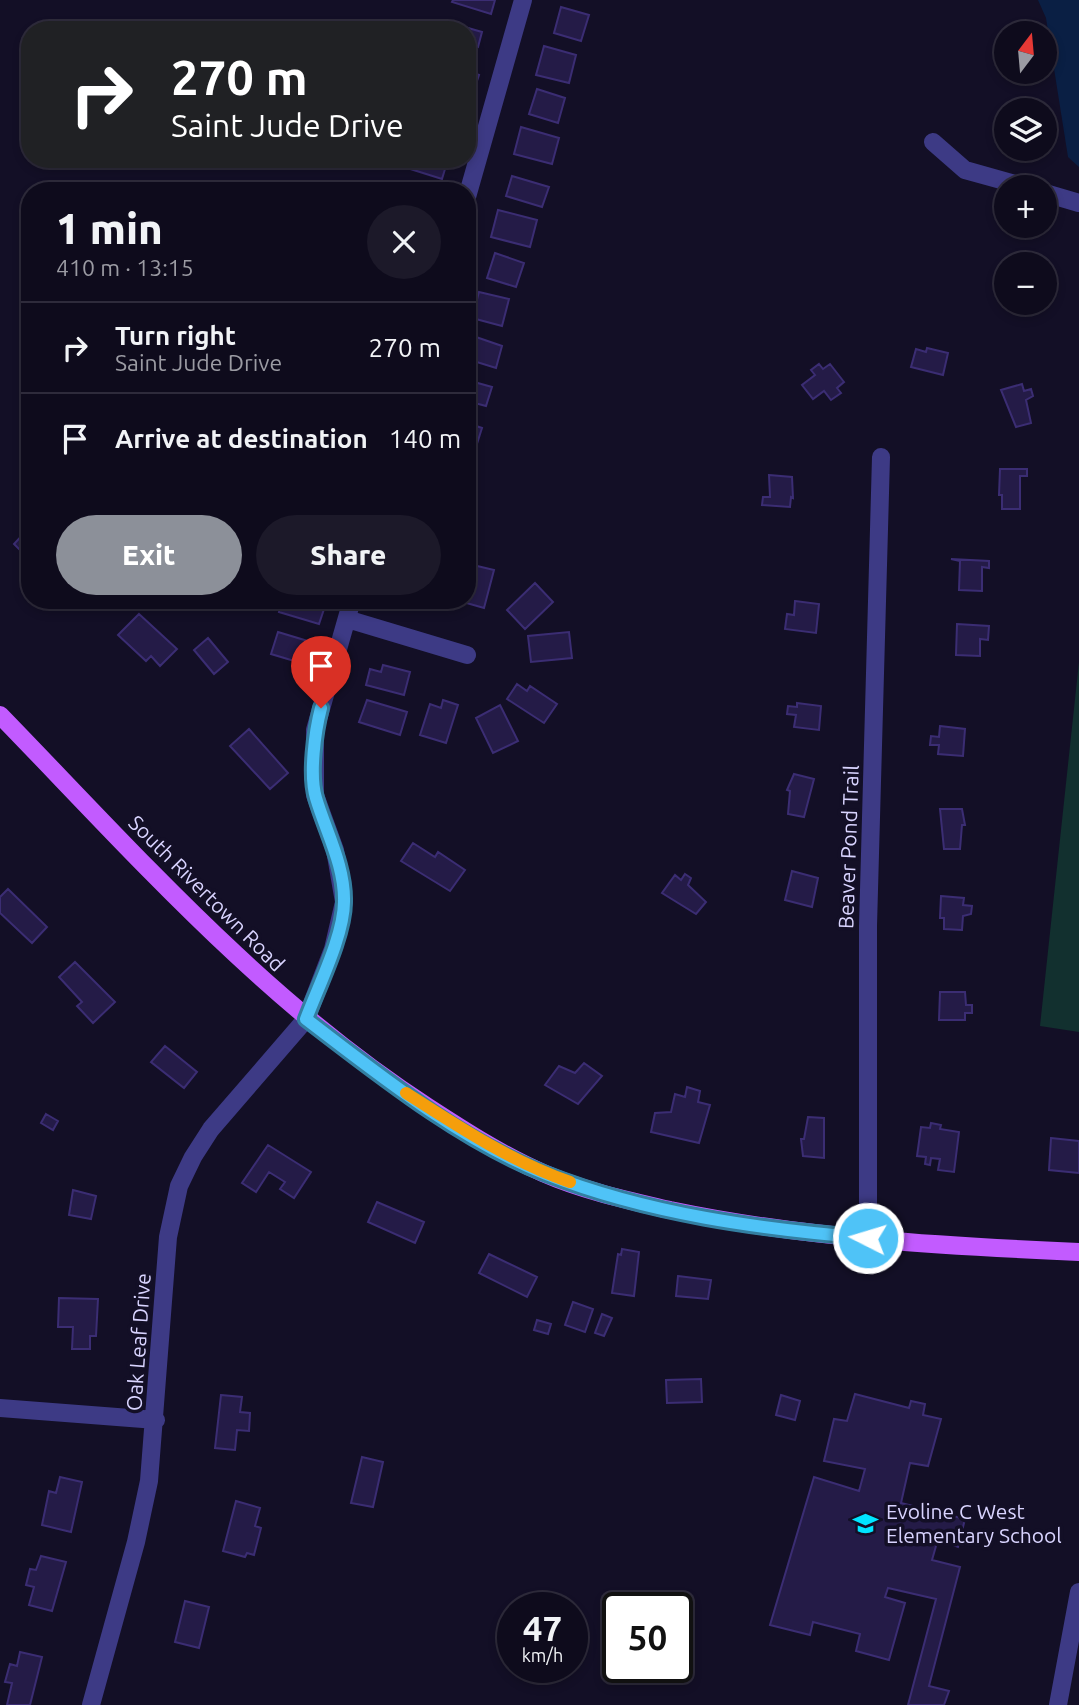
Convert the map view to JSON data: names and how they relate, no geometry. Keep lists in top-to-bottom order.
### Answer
{
  "streets": {
    "main road": ["South Rivertown Road"],
    "street": ["Beaver Pond Trail", "Oak Leaf Drive"]
  },
  "crossings": [
    ["Beaver Pond Trail", "South Rivertown Road"],
    ["South Rivertown Road", "Oak Leaf Drive"]
  ],
  "places": {
    "school or university": ["Evoline C West Elementary School"]
  },
  "north": "top",
  "page": {
    "map_buttons": ["+", "−"],
    "turn": ["270 m", "Saint Jude Drive"],
    "heading": ["1 min", "410 m · 13:15"],
    "list": [
      {
        "name": "Turn right",
        "note": "Saint Jude Drive",
        "value": "270 m"
      },
      {
        "name": "Arrive at destination",
        "value": "140 m"
      }
    ],
    "buttons": ["Exit", "Share"],
    "speed": "47 km/h",
    "limit": "50"
  }
}
